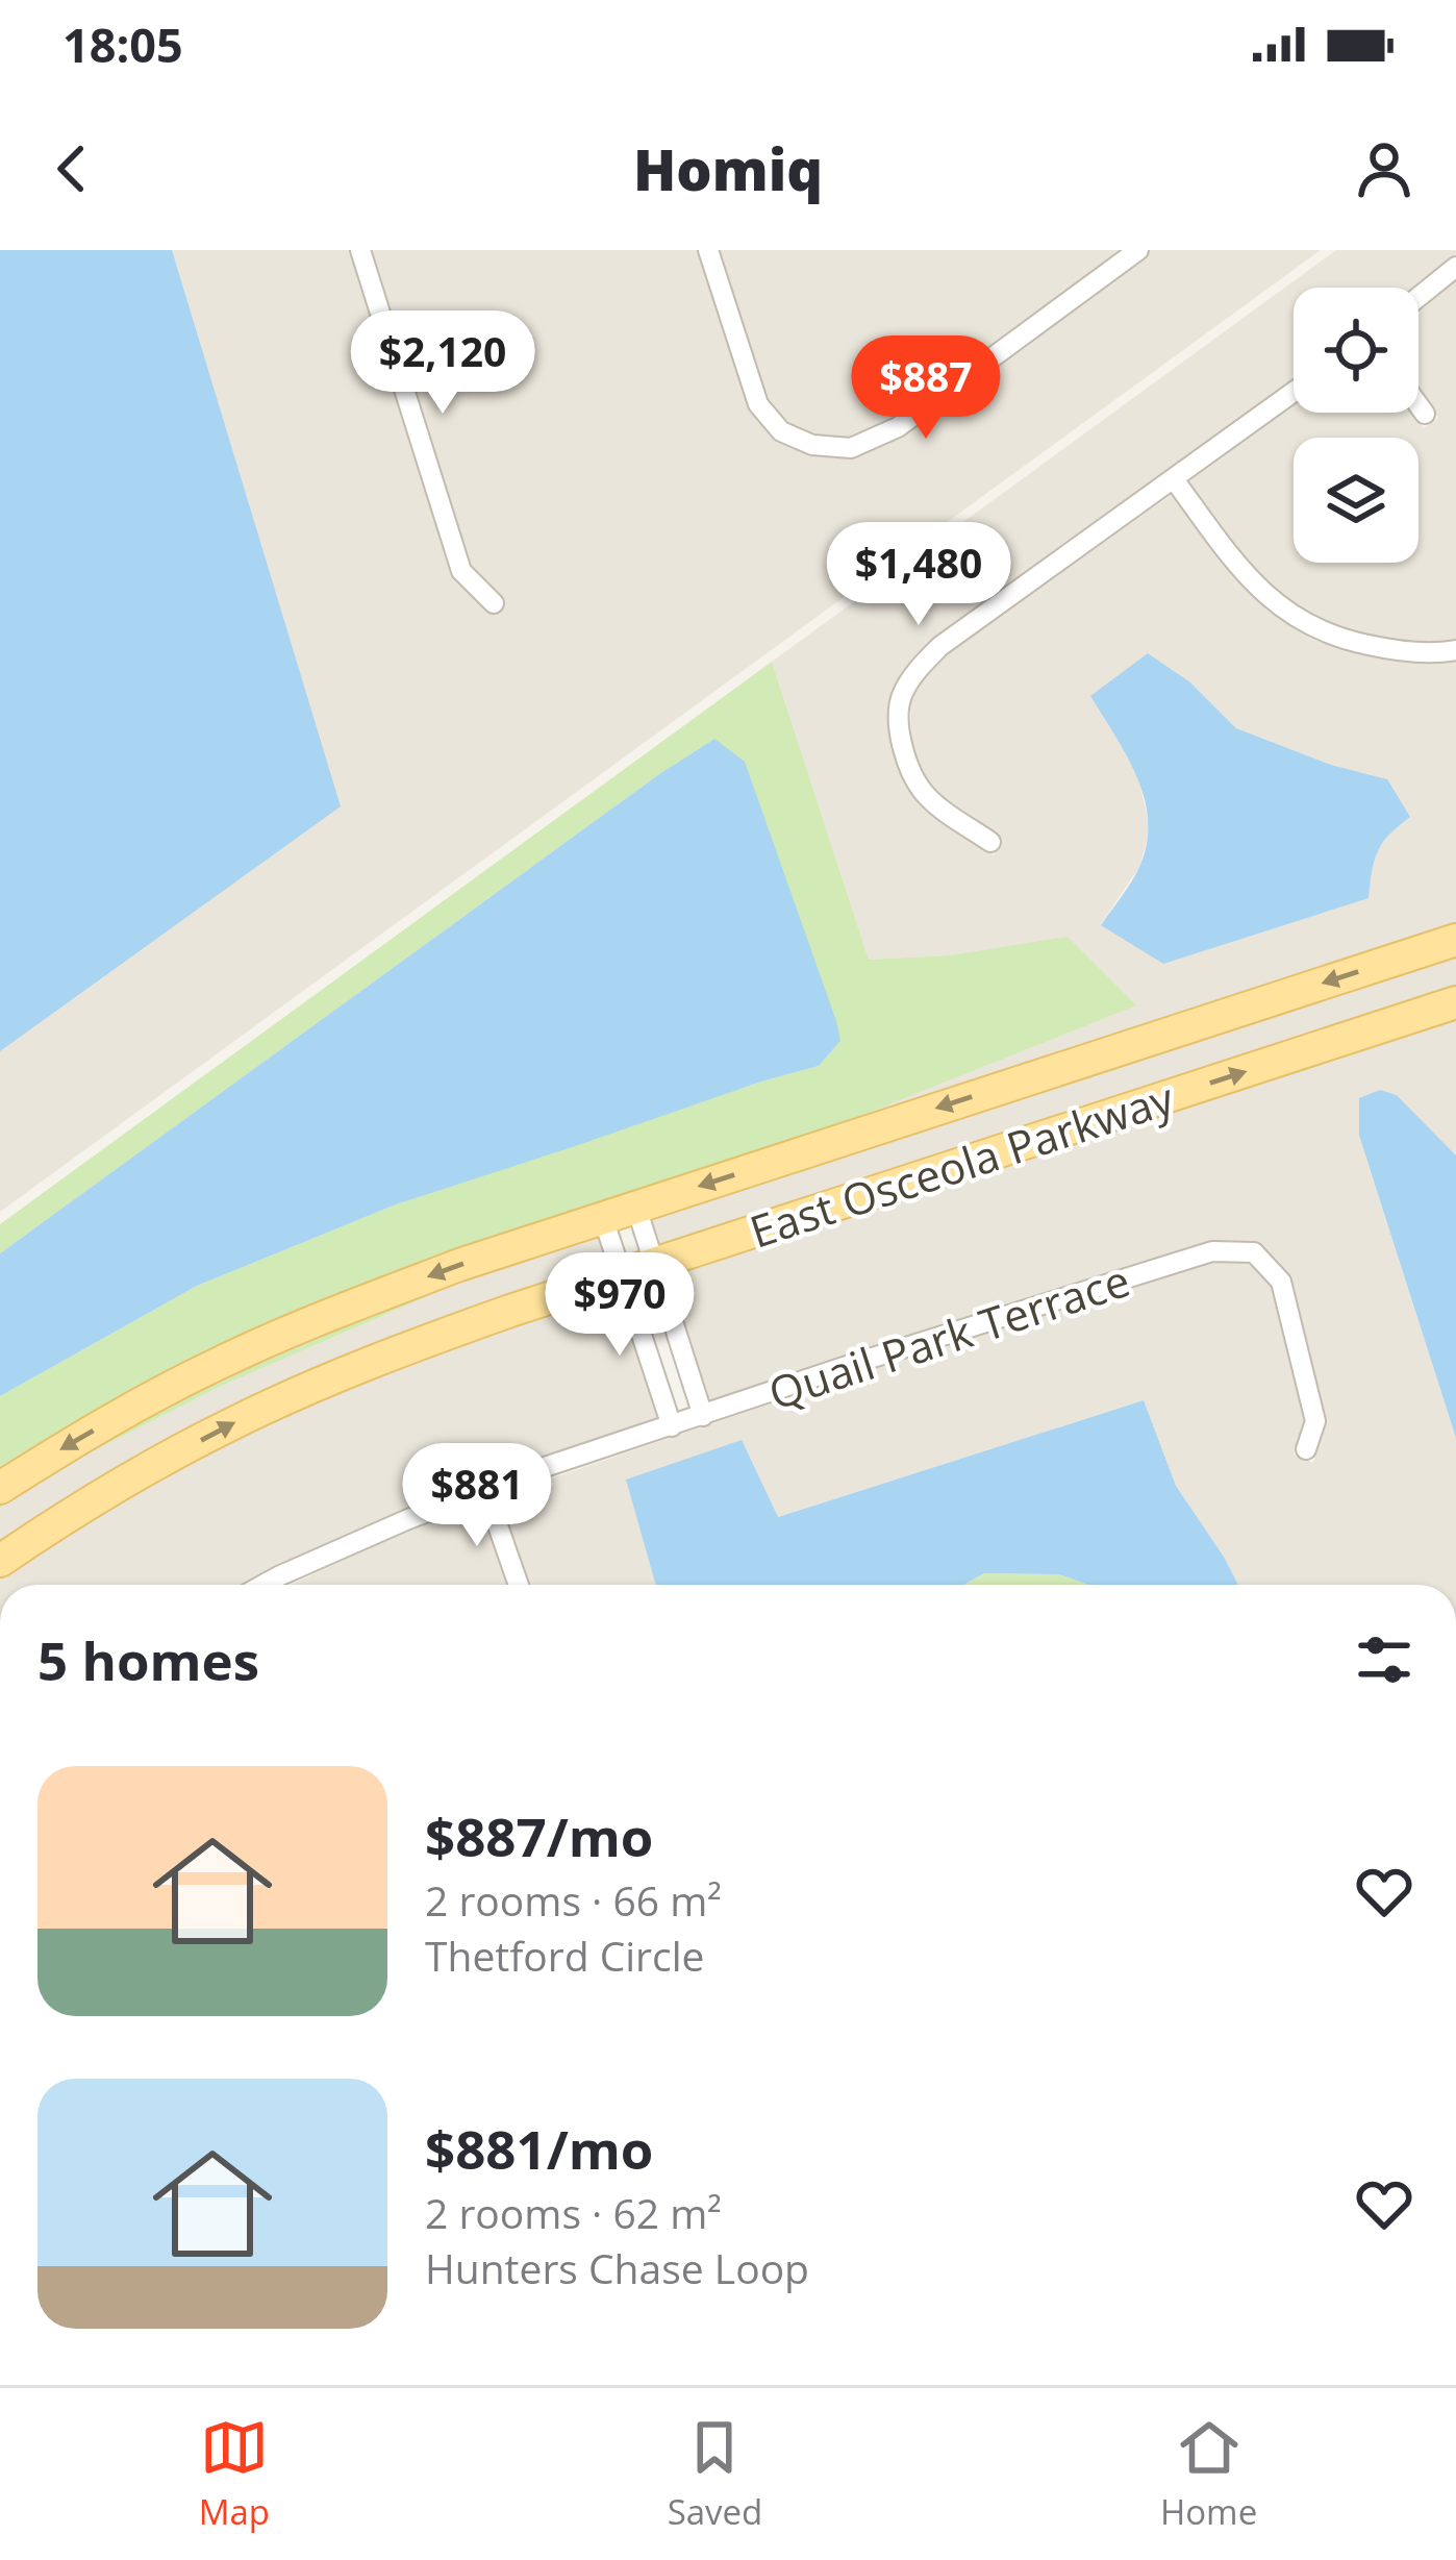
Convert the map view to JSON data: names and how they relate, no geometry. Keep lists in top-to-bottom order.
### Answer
{
  "streets": {
    "main road": ["East Osceola Parkway"],
    "street": ["Quail Park Terrace"]
  },
  "page": {
    "status": "18:05",
    "header": "Homiq",
    "price": [
      "$2,120",
      "$887",
      "$1,480",
      "$970",
      "$881"
    ],
    "heading": "5 homes",
    "list": [
      {
        "name": "$887/mo",
        "note": "2 rooms · 66 m² · Thetford Circle"
      },
      {
        "name": "$881/mo",
        "note": "2 rooms · 62 m² · Hunters Chase Loop"
      }
    ],
    "tabs": ["Map", "Saved", "Home"]
  }
}
